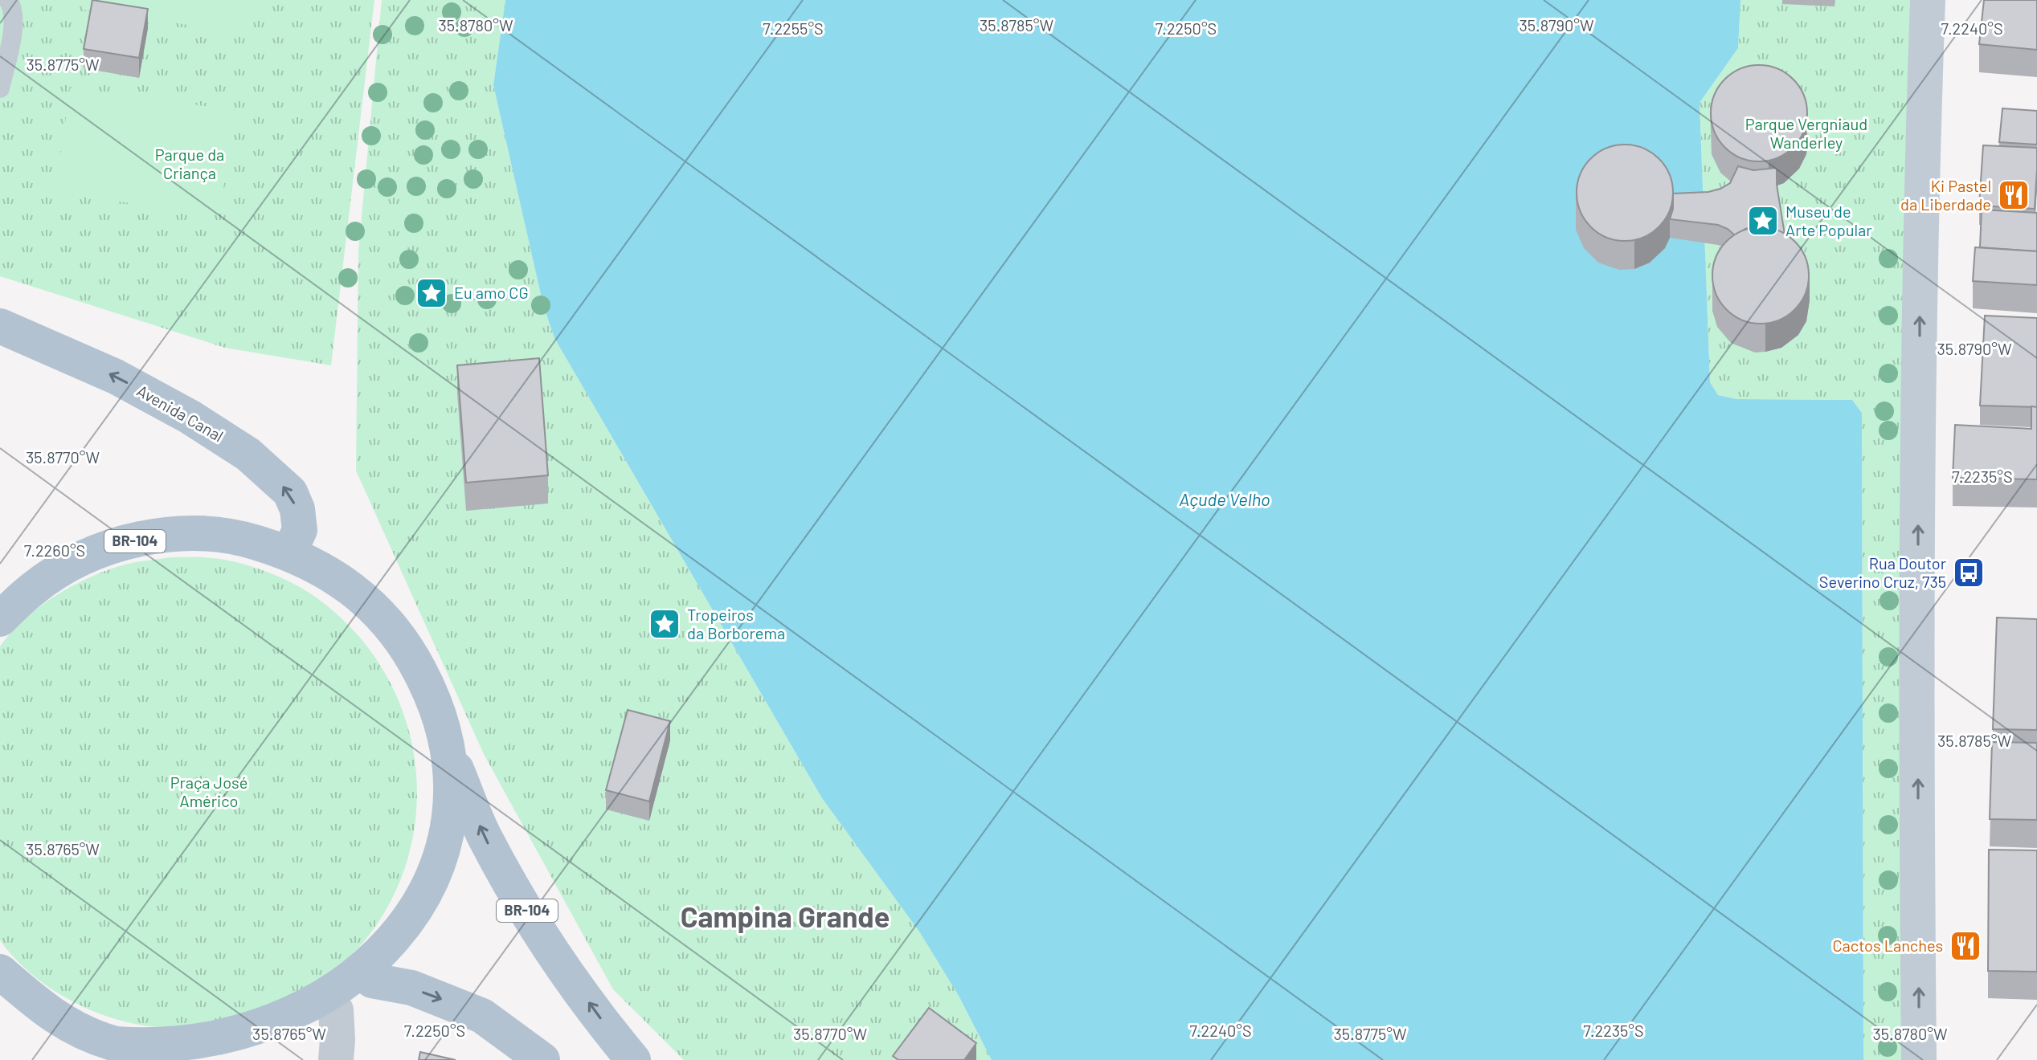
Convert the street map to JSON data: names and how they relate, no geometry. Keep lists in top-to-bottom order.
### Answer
{
  "streets": {
    "main road": ["Avenida Canal", "BR-104"]
  },
  "crossings": [
    ["Avenida Canal", "BR-104"]
  ],
  "one_way": ["Avenida Canal"],
  "districts": ["Campina Grande"],
  "water": ["Açude Velho"],
  "parks": ["Parque Vergniaud Wanderley", "Parque da Criança", "Praça José Américo"],
  "places": {
    "restaurant": ["Ki Pastel da Liberdade", "Cactos Lanches"],
    "place": ["Museu de Arte Popular", "Eu amo CG", "Tropeiros da Borborema"],
    "bus stop": ["Rua Doutor Severino Cruz, 735"]
  },
  "coordinates": [
    "35.8780°W",
    "35.8785°W",
    "35.8790°W",
    "7.2255°S",
    "7.2250°S",
    "7.2240°S",
    "35.8775°W",
    "35.8770°W",
    "7.2235°S",
    "7.2260°S",
    "35.8765°W"
  ]
}
